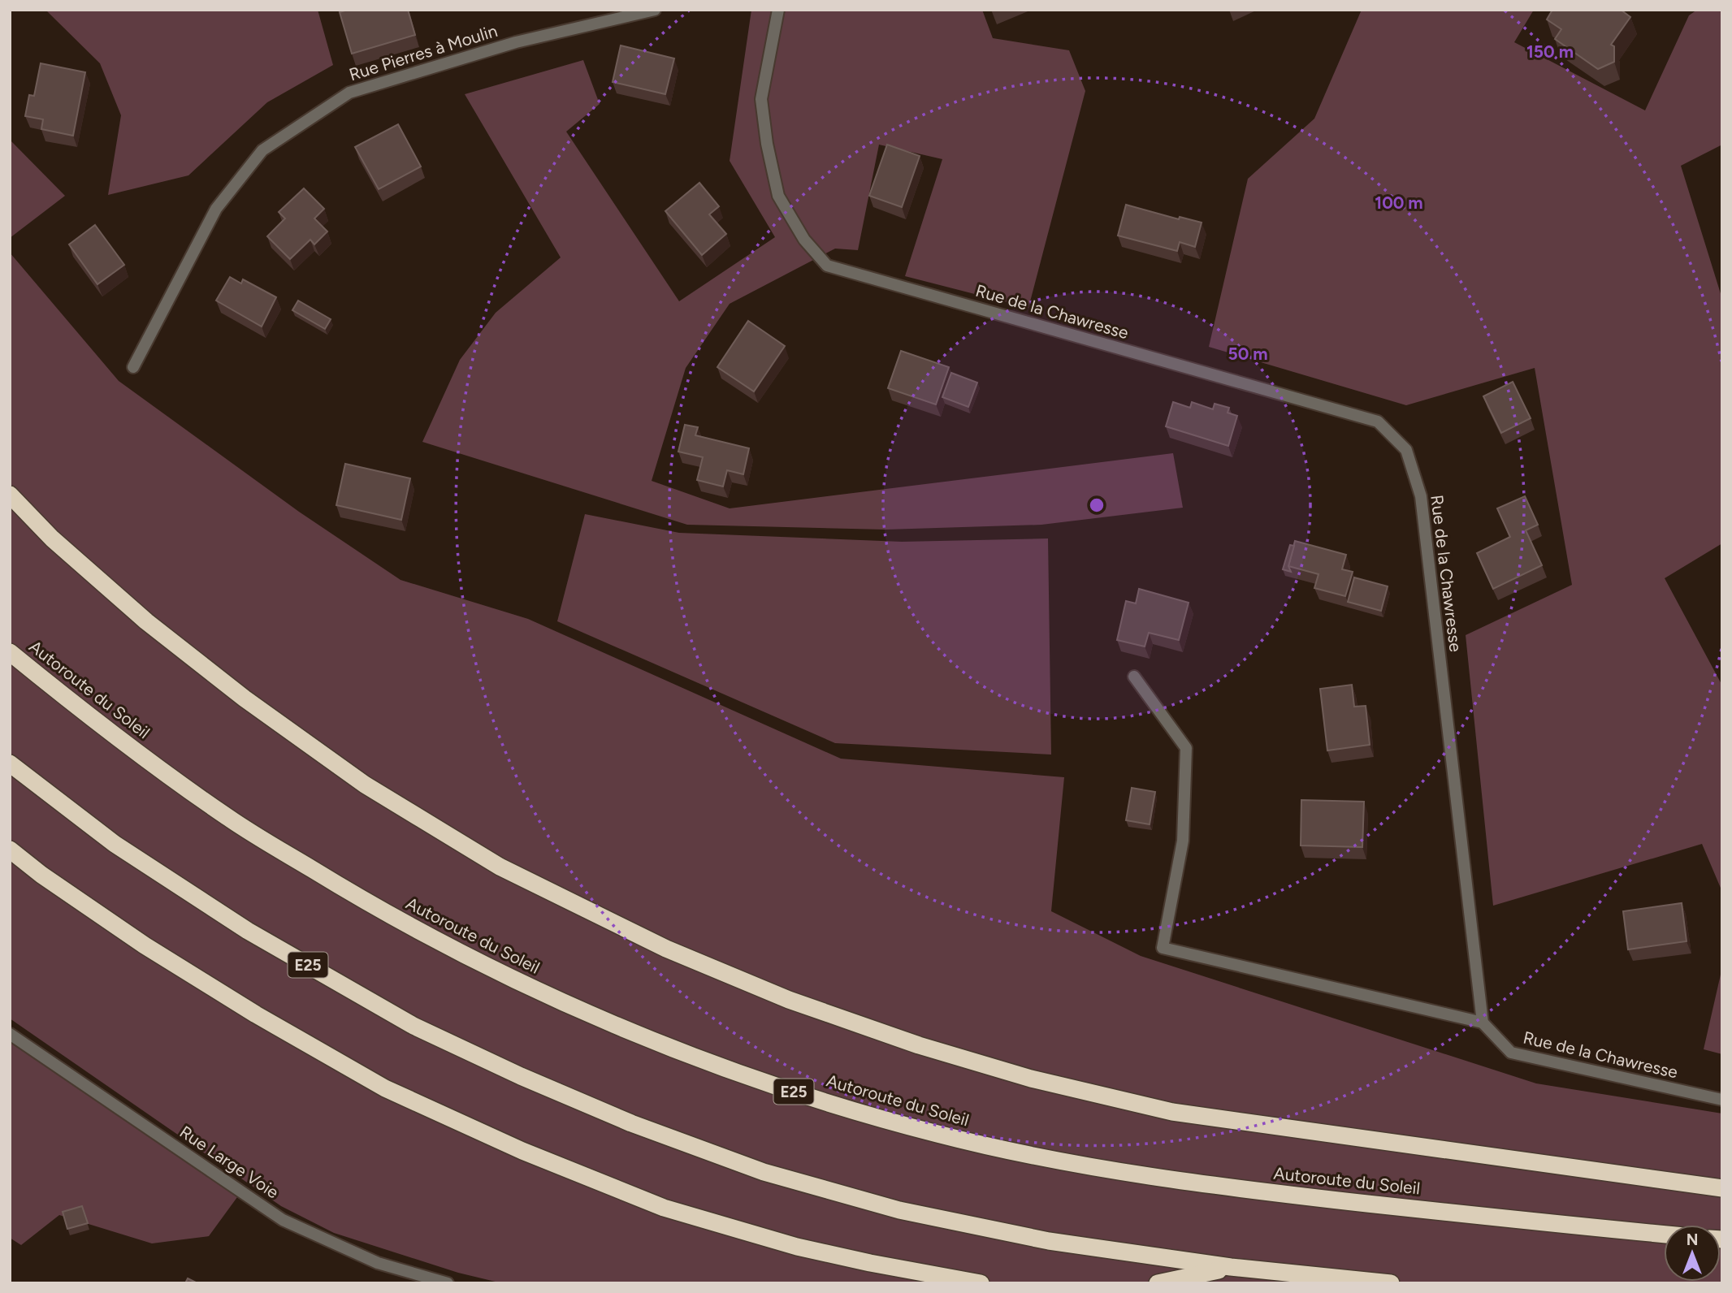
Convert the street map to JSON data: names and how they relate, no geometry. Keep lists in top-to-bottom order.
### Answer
{
  "streets": {
    "highway": ["Autoroute du Soleil", "E25"],
    "street": ["Rue Pierres à Moulin", "Rue de la Chawresse", "Rue Large Voie"]
  },
  "north": "top",
  "rings": ["150 m", "100 m", "50 m"]
}
